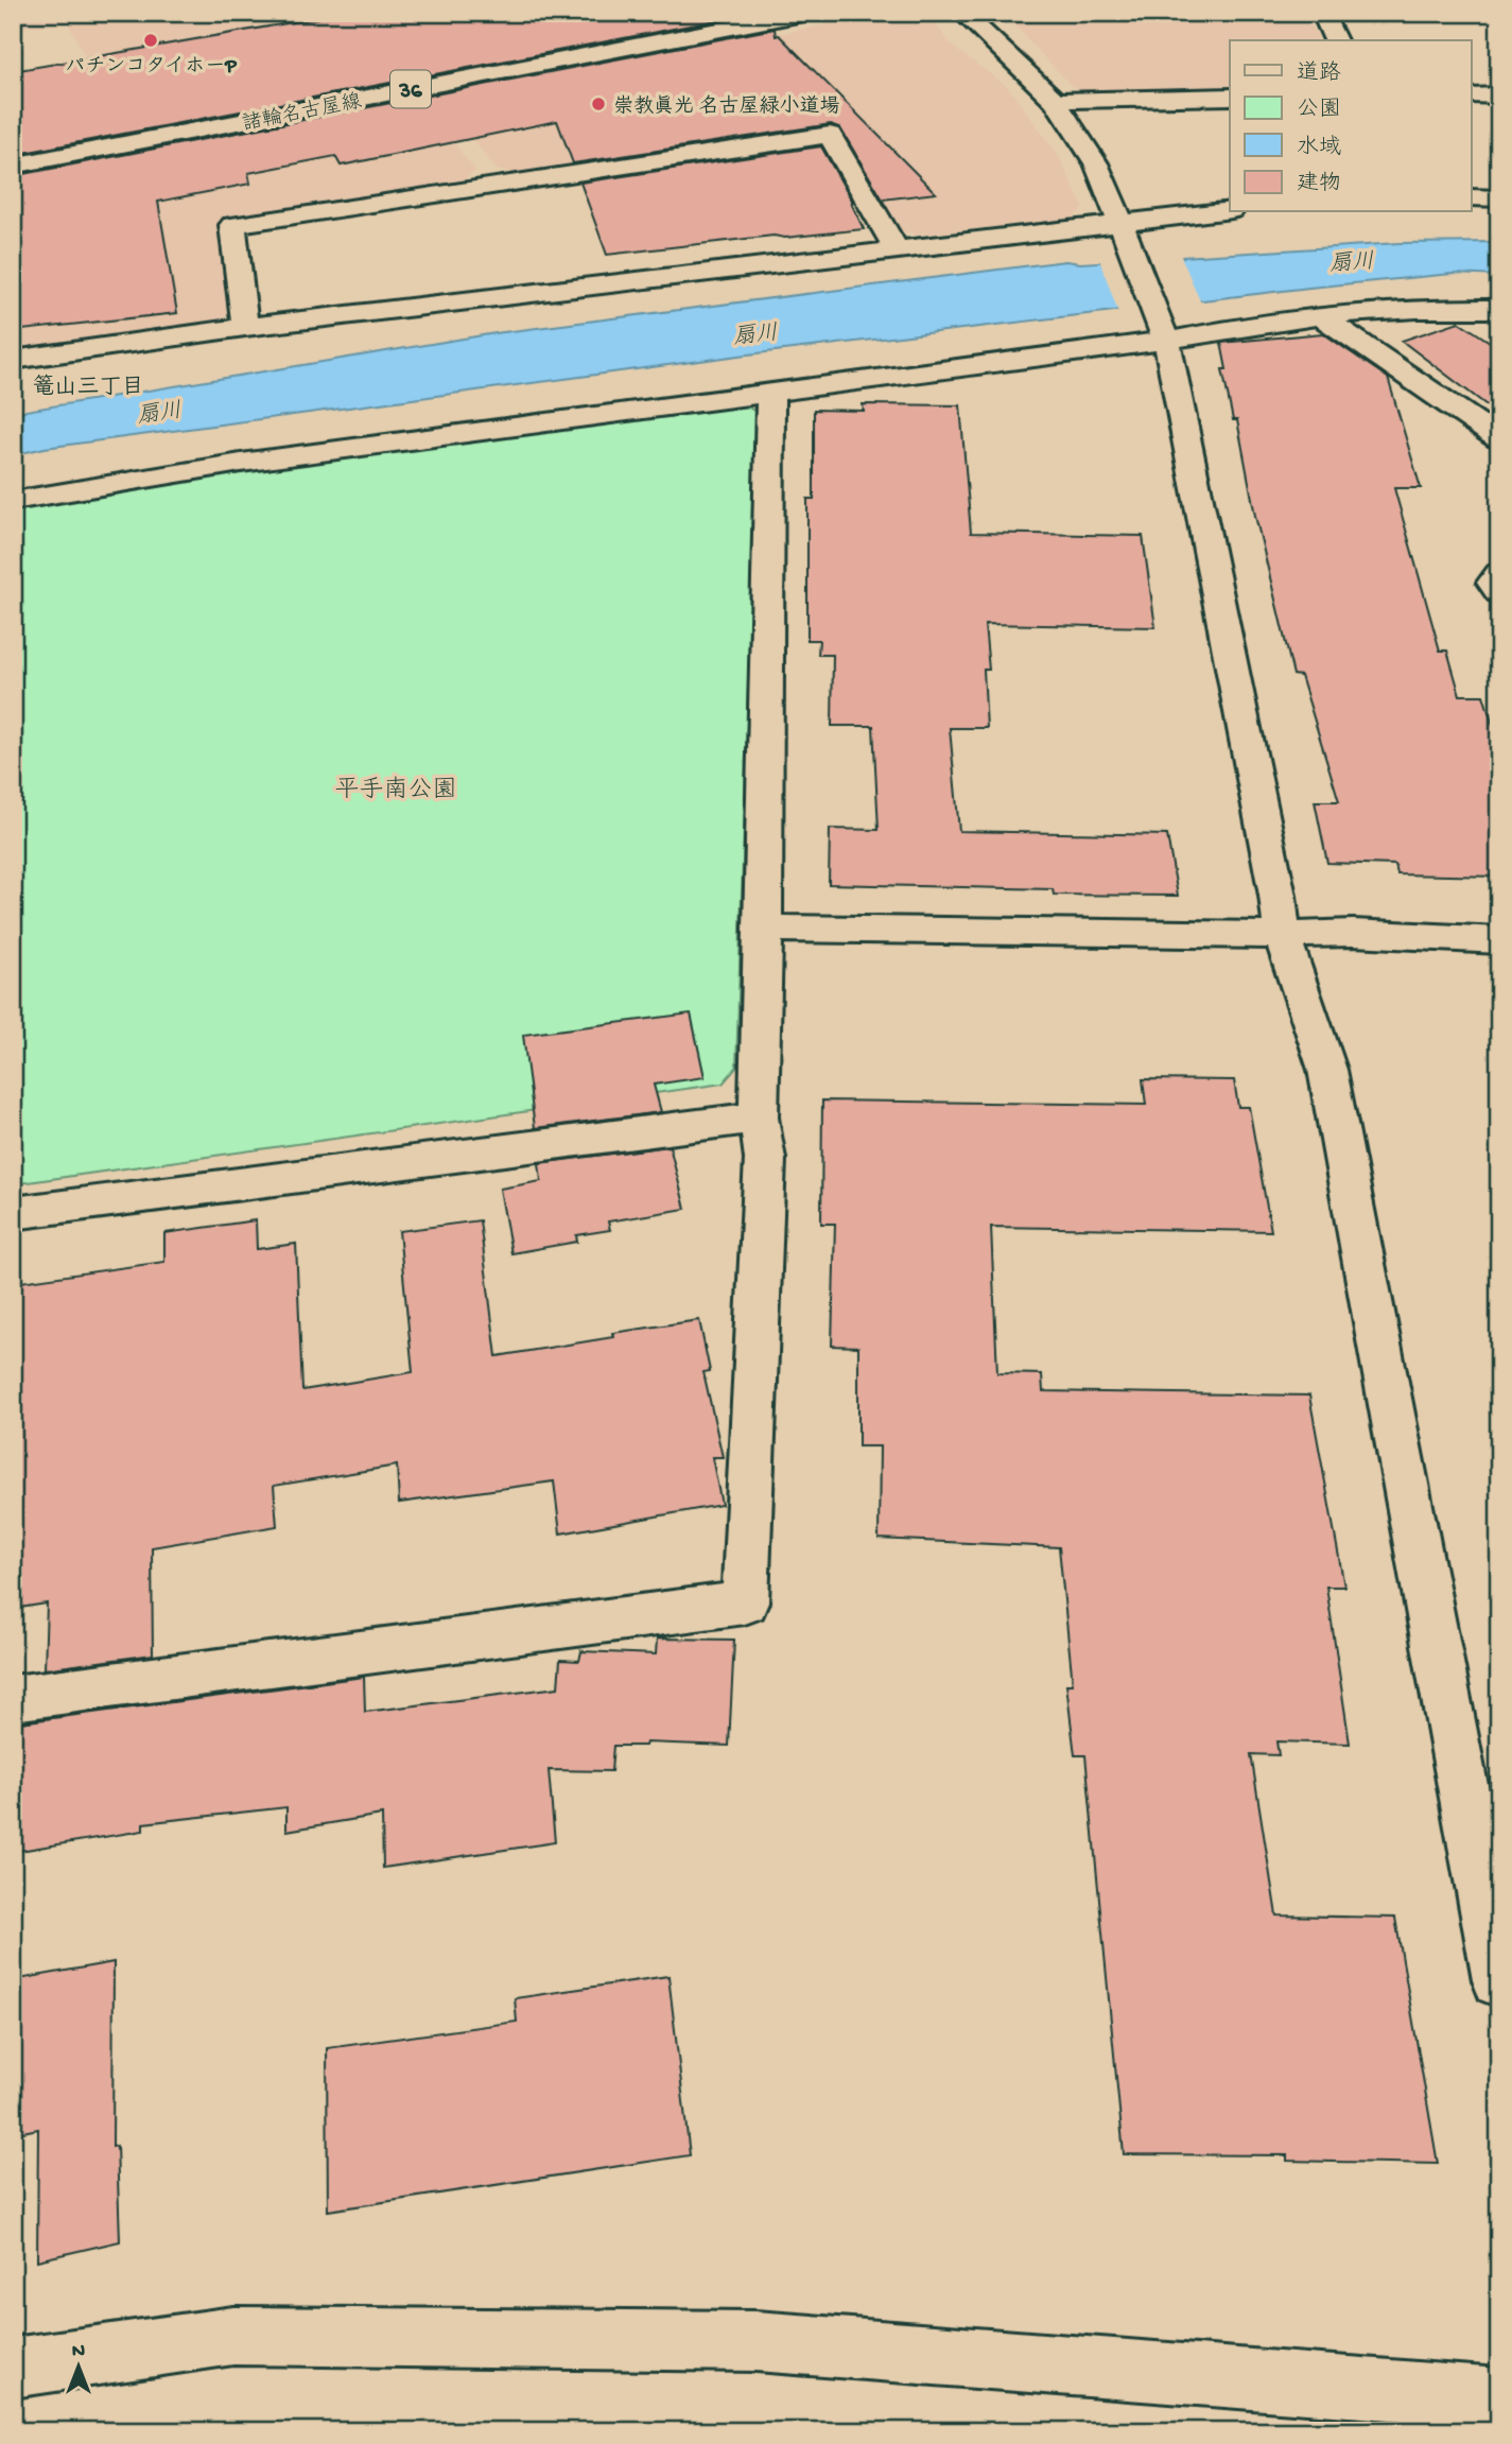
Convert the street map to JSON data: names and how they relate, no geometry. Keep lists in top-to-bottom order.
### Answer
{
  "streets": {
    "street": ["36", "諸輪名古屋線"]
  },
  "districts": ["篭山三丁目"],
  "water": ["扇川"],
  "parks": ["平手南公園"],
  "places": ["パチンコタイホーP", "崇教眞光 名古屋緑小道場"],
  "legend": [
    "道路",
    "公園",
    "水域",
    "建物"
  ],
  "north": "top"
}
